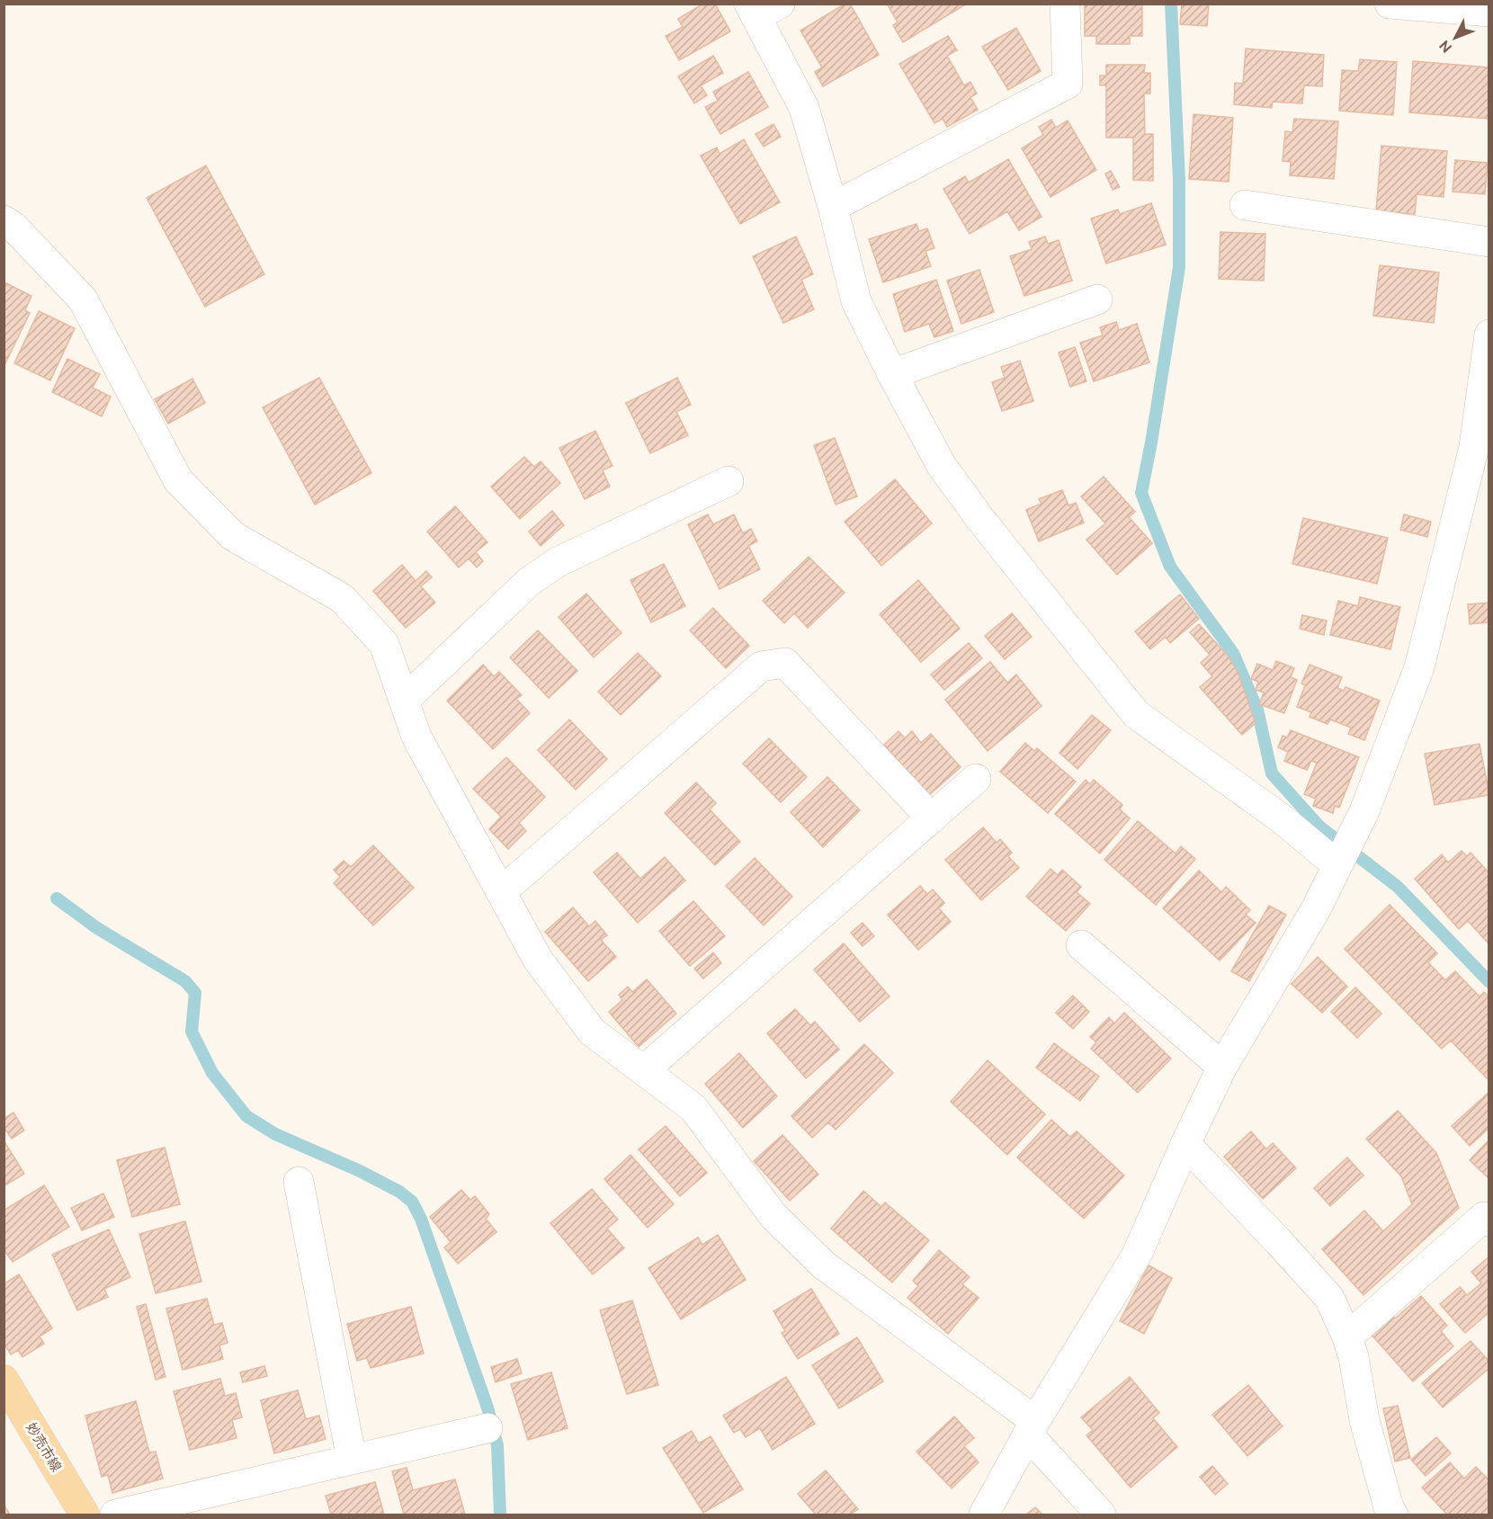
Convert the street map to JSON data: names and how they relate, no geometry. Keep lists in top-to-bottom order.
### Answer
{
  "streets": {
    "main road": ["妙売市線"]
  },
  "north": "bottom left"
}
